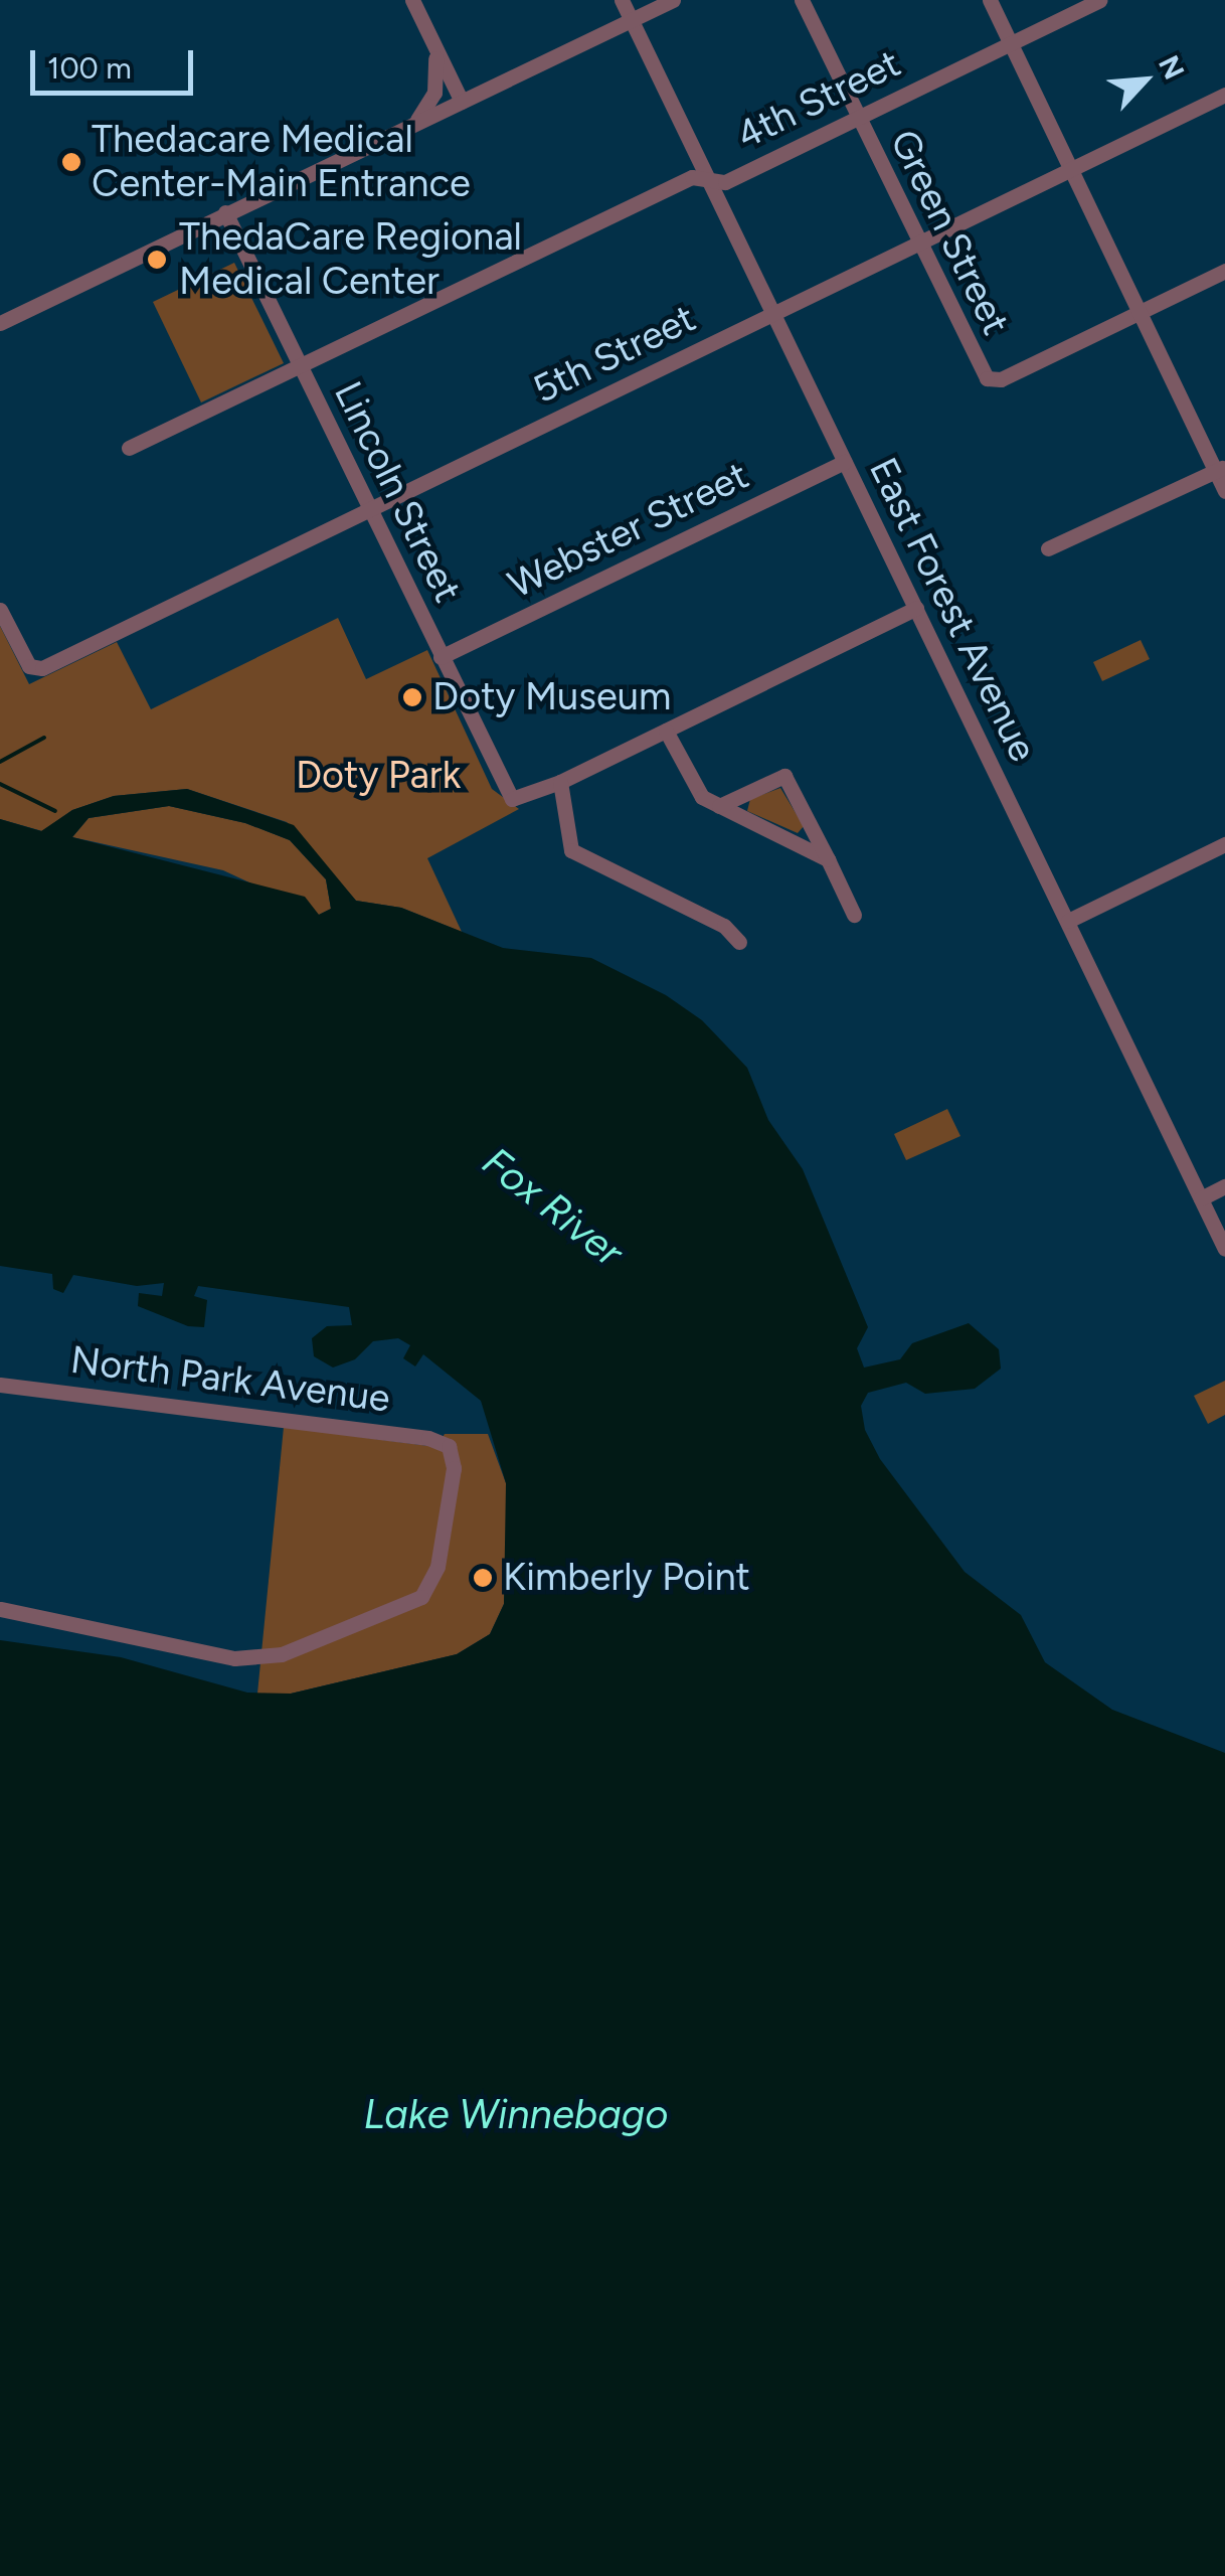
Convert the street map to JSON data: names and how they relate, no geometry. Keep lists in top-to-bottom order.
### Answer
{
  "streets": {
    "street": [
      "4th Street",
      "Green Street",
      "5th Street",
      "Lincoln Street",
      "Webster Street",
      "East Forest Avenue",
      "North Park Avenue"
    ]
  },
  "crossings": [
    ["4th Street", "Green Street"],
    ["4th Street", "Lincoln Street"],
    ["4th Street", "East Forest Avenue"],
    ["Green Street", "5th Street"],
    ["5th Street", "Lincoln Street"],
    ["5th Street", "East Forest Avenue"],
    ["Lincoln Street", "Webster Street"],
    ["Webster Street", "East Forest Avenue"]
  ],
  "water": ["Fox River", "Lake Winnebago"],
  "parks": ["Doty Park"],
  "places": [
    "Thedacare Medical Center-Main Entrance",
    "ThedaCare Regional Medical Center",
    "Doty Museum",
    "Kimberly Point"
  ],
  "scale_bar": "100 m",
  "north": "top right"
}
